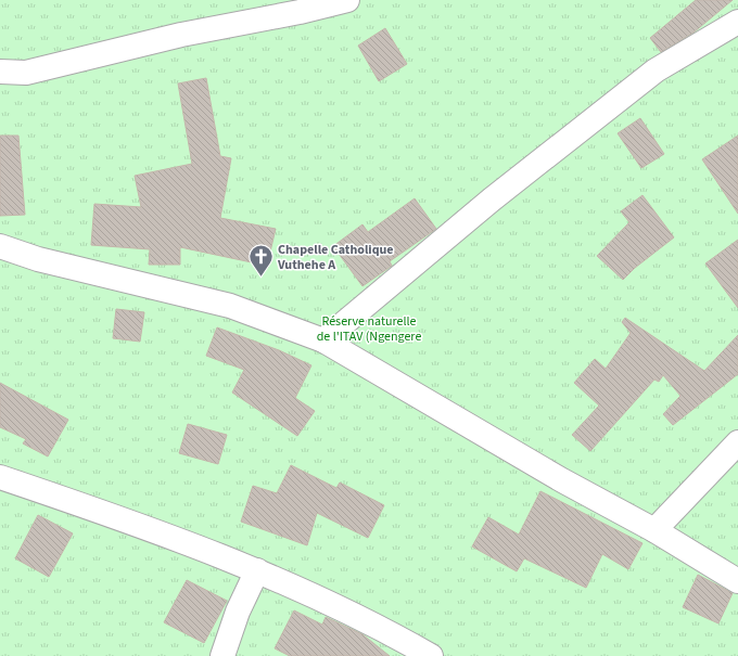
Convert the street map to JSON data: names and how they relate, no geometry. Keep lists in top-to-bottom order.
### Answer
{
  "parks": ["Réserve naturelle de l'ITAV (Ngengere"],
  "places": {
    "church": ["Chapelle Catholique Vuthehe A"]
  }
}
